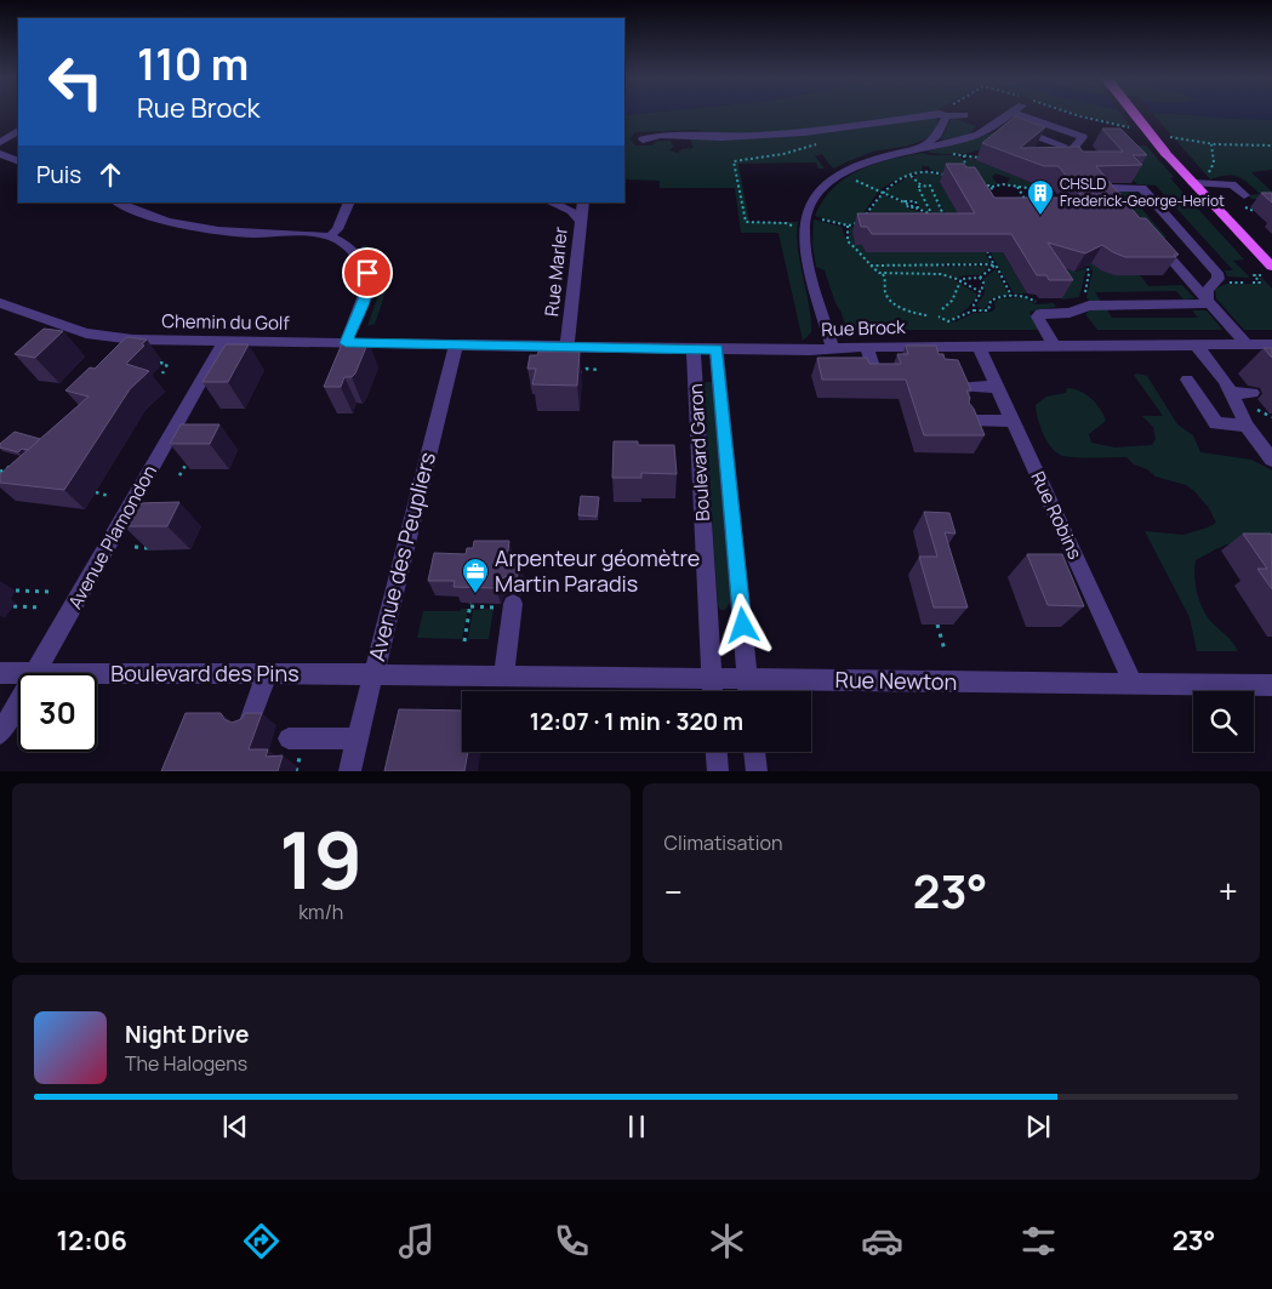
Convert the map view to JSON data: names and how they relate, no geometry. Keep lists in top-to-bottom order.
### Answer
{
  "streets": {
    "street": [
      "Rue Marler",
      "Chemin du Golf",
      "Rue Brock",
      "Boulevard Garon",
      "Rue Robins",
      "Avenue Plamondon",
      "Avenue des Peupliers",
      "Boulevard des Pins",
      "Rue Newton"
    ]
  },
  "crossings": [
    ["Rue Marler", "Rue Brock"],
    ["Chemin du Golf", "Rue Brock"],
    ["Chemin du Golf", "Avenue Plamondon"],
    ["Chemin du Golf", "Avenue des Peupliers"],
    ["Rue Brock", "Boulevard Garon"],
    ["Rue Brock", "Rue Robins"],
    ["Rue Brock", "Avenue des Peupliers"],
    ["Boulevard Garon", "Rue Newton"],
    ["Rue Robins", "Rue Newton"],
    ["Avenue Plamondon", "Boulevard des Pins"],
    ["Avenue des Peupliers", "Boulevard des Pins"],
    ["Avenue des Peupliers", "Rue Newton"],
    ["Boulevard des Pins", "Rue Newton"]
  ],
  "places": {
    "building": ["CHSLD Frederick-George-Heriot"],
    "office": ["Arpenteur géomètre Martin Paradis"]
  },
  "page": {
    "turn": ["110 m", "Rue Brock"],
    "then": "Puis",
    "limit": "30",
    "trip": "12:07 · 1 min · 320 m",
    "tile": [
      ["19", "km/h"],
      "Climatisation"
    ],
    "heat": ["−", "23°", "+"],
    "song": ["Night Drive", "The Halogens"],
    "tabs": ["12:06", "23°"]
  }
}
